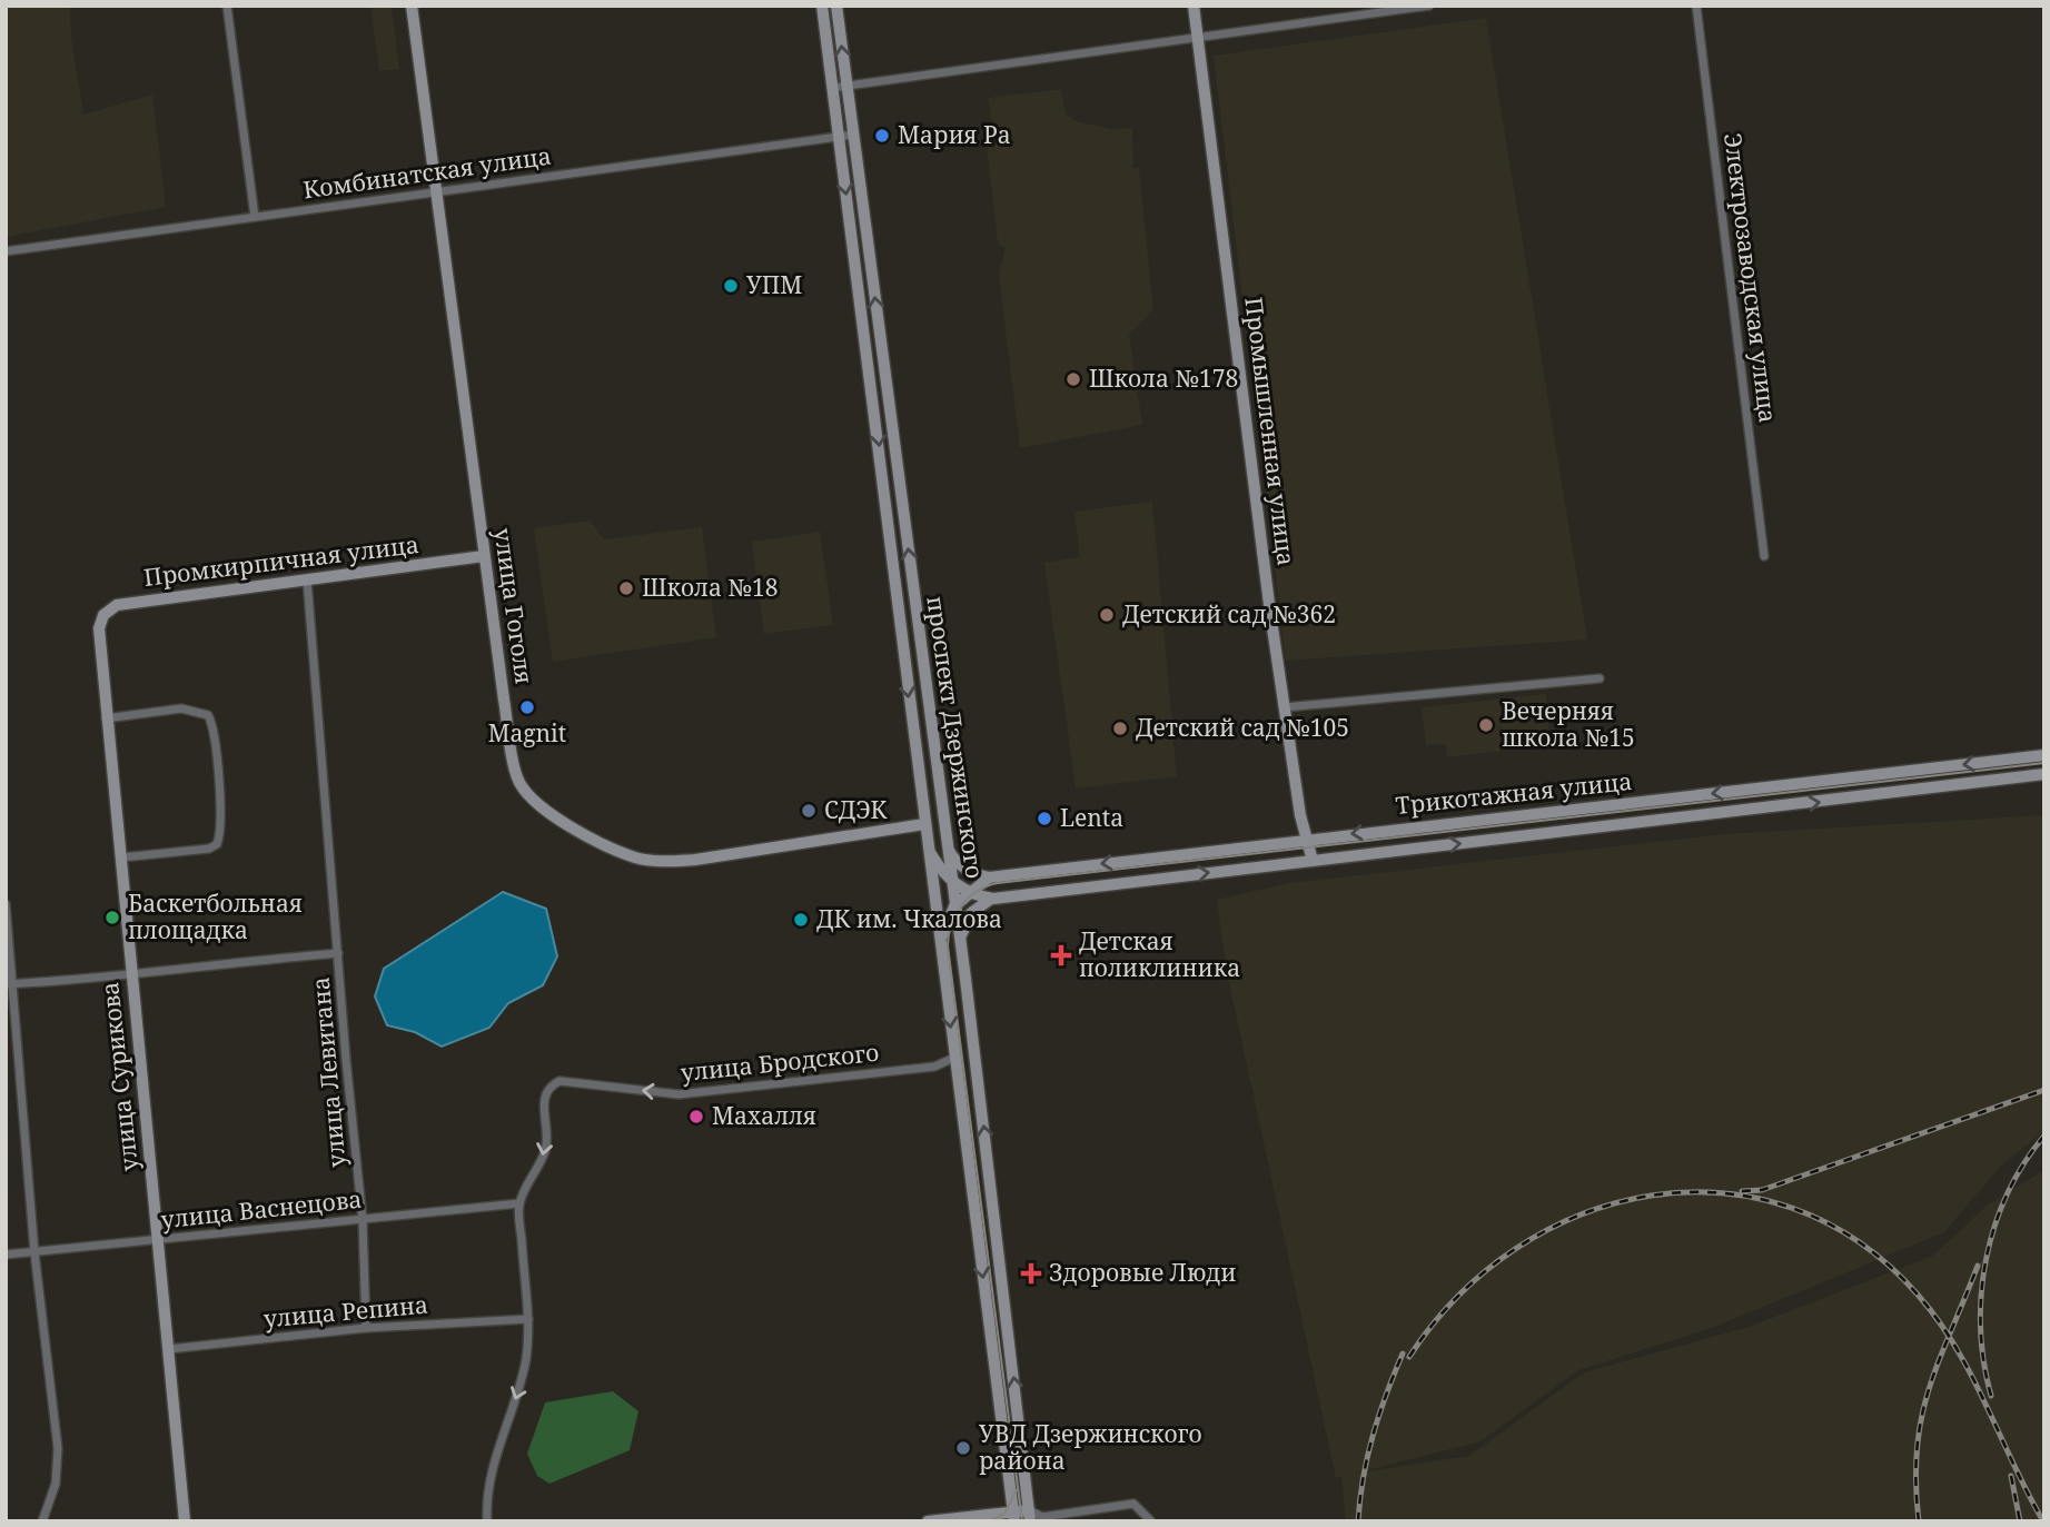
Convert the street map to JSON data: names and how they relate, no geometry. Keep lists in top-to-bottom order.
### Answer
{
  "streets": {
    "main road": [
      "Промышленная улица",
      "Промкирпичная улица",
      "улица Гоголя",
      "проспект Дзержинского",
      "Трикотажная улица",
      "улица Сурикова"
    ],
    "street": [
      "Комбинатская улица",
      "Электрозаводская улица",
      "улица Бродского",
      "улица Левитана",
      "улица Васнецова",
      "улица Репина"
    ]
  },
  "crossings": [
    ["Комбинатская улица", "улица Гоголя"],
    ["Комбинатская улица", "проспект Дзержинского"],
    ["Промышленная улица", "Трикотажная улица"],
    ["Промкирпичная улица", "улица Гоголя"],
    ["Промкирпичная улица", "улица Левитана"],
    ["Промкирпичная улица", "улица Сурикова"],
    ["улица Гоголя", "проспект Дзержинского"],
    ["проспект Дзержинского", "улица Бродского"],
    ["улица Бродского", "улица Васнецова"],
    ["улица Левитана", "улица Васнецова"],
    ["улица Левитана", "улица Репина"],
    ["улица Сурикова", "улица Васнецова"],
    ["улица Сурикова", "улица Репина"]
  ],
  "one_way": ["улица Бродского"],
  "places": {
    "other": [
      "Мария Ра",
      "УПМ",
      "Школа №178",
      "Школа №18",
      "Детский сад №362",
      "Magnit",
      "Вечерняя школа №15",
      "Детский сад №105",
      "СДЭК",
      "Lenta",
      "Баскетбольная площадка",
      "ДК им. Чкалова",
      "Махалля",
      "УВД Дзержинского района"
    ],
    "health": ["Детская поликлиника", "Здоровые Люди"]
  }
}
